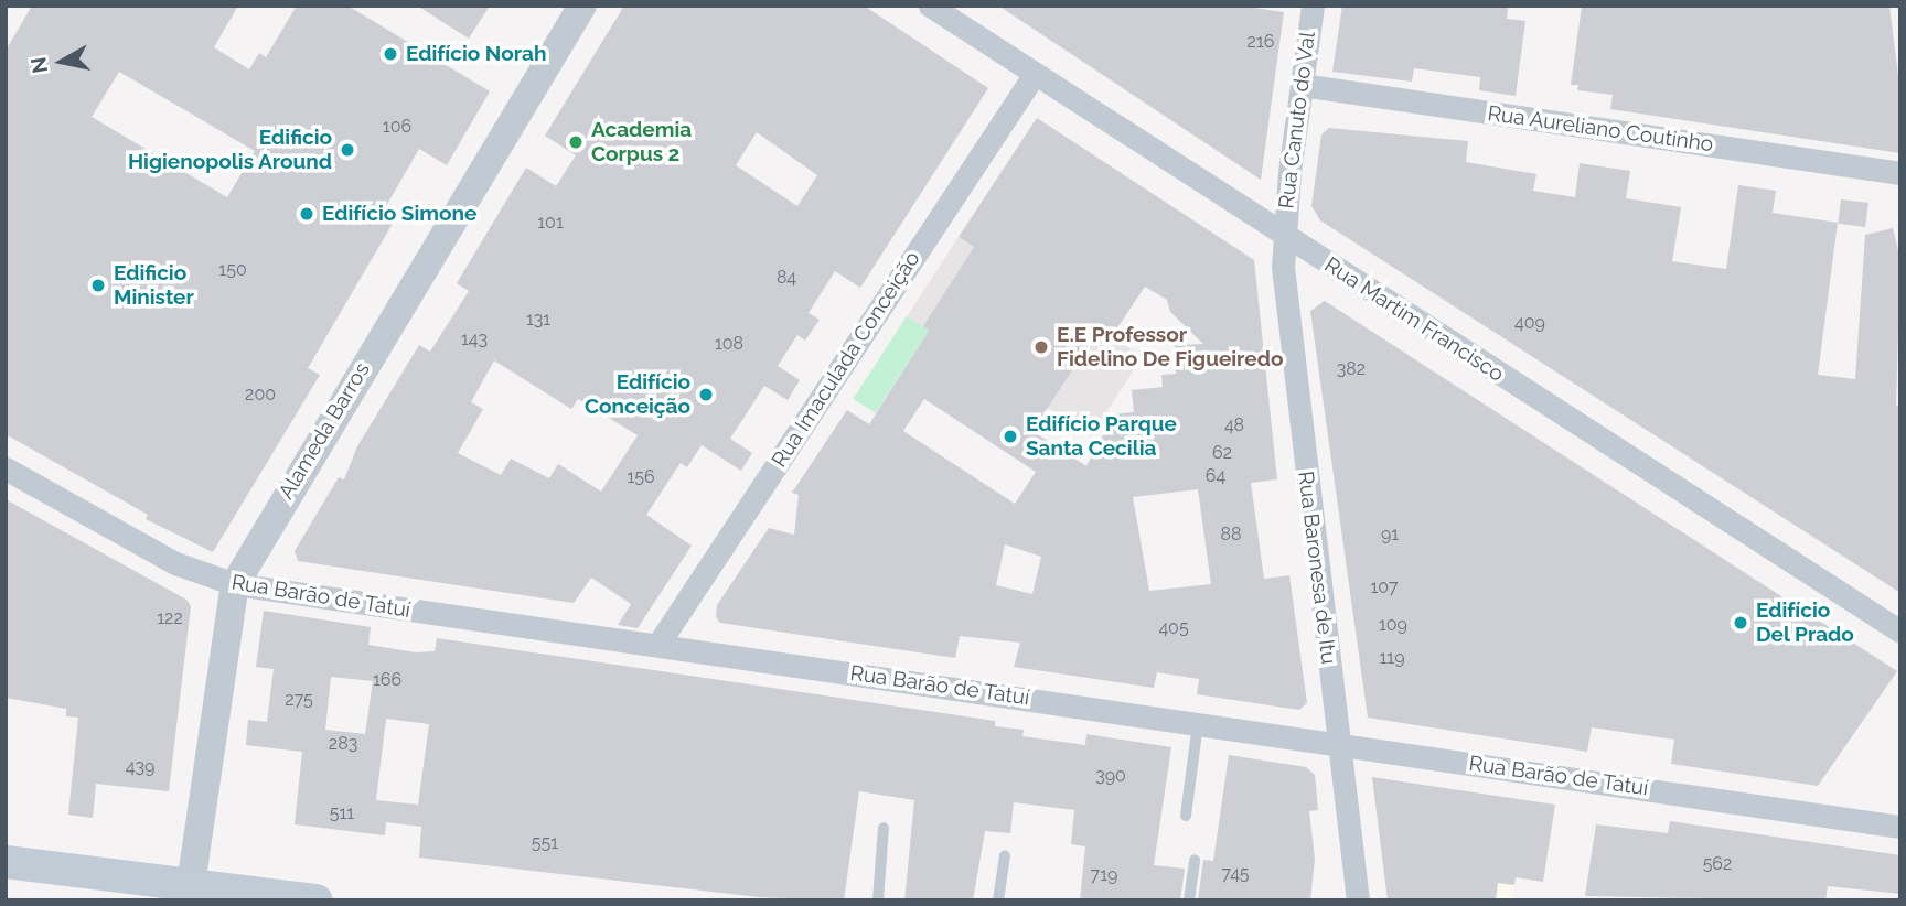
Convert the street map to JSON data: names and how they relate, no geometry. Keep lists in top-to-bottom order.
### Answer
{
  "streets": {
    "street": [
      "Rua Canuto do Val",
      "Rua Aureliano Coutinho",
      "Rua Martim Francisco",
      "Rua Imaculada Conceição",
      "Alameda Barros",
      "Rua Baronesa de Itu",
      "Rua Barão de Tatuí"
    ]
  },
  "crossings": [
    ["Rua Canuto do Val", "Rua Aureliano Coutinho"],
    ["Rua Canuto do Val", "Rua Martim Francisco"],
    ["Rua Canuto do Val", "Rua Baronesa de Itu"],
    ["Rua Martim Francisco", "Rua Imaculada Conceição"],
    ["Rua Martim Francisco", "Rua Baronesa de Itu"],
    ["Rua Imaculada Conceição", "Rua Barão de Tatuí"],
    ["Alameda Barros", "Rua Barão de Tatuí"],
    ["Rua Baronesa de Itu", "Rua Barão de Tatuí"]
  ],
  "places": [
    "Edifício Norah",
    "Academia Corpus 2",
    "Edificio Higienopolis Around",
    "Edifício Simone",
    "Edificio Minister",
    "E.E Professor Fidelino De Figueiredo",
    "Edifício Conceição",
    "Edifício Parque Santa Cecilia",
    "Edifício Del Prado"
  ],
  "house_numbers": [
    "216",
    "106",
    "101",
    "150",
    "84",
    "131",
    "409",
    "143",
    "108",
    "382",
    "200",
    "48",
    "62",
    "64",
    "156",
    "88",
    "91",
    "107",
    "122",
    "109",
    "405",
    "119",
    "166",
    "275",
    "283",
    "439",
    "390",
    "511",
    "551",
    "562",
    "745",
    "719"
  ],
  "north": "left"
}
